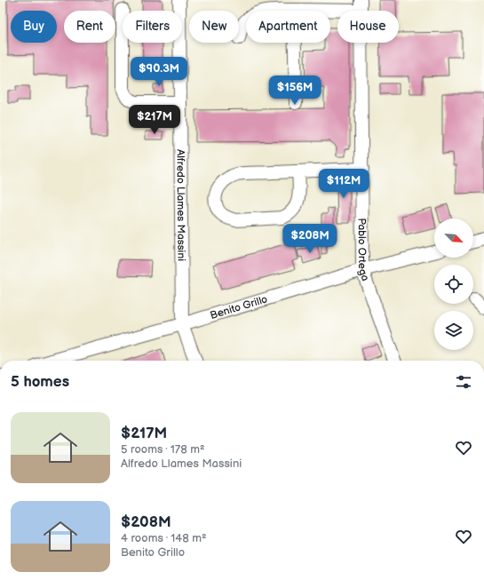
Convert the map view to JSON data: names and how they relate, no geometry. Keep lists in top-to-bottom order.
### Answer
{
  "streets": {
    "street": ["Alfredo Llames Massini", "Pablo Ortega", "Benito Grillo"]
  },
  "crossings": [
    ["Alfredo Llames Massini", "Benito Grillo"],
    ["Pablo Ortega", "Benito Grillo"]
  ],
  "north": "bottom right",
  "page": {
    "chip": [
      "Buy",
      "Rent",
      "Filters",
      "New",
      "Apartment",
      "House"
    ],
    "price": [
      "$90.3M",
      "$156M",
      "$217M",
      "$112M",
      "$208M"
    ],
    "heading": "5 homes",
    "list": [
      {
        "name": "$217M",
        "note": "5 rooms · 178 m² · Alfredo Llames Massini"
      },
      {
        "name": "$208M",
        "note": "4 rooms · 148 m² · Benito Grillo"
      }
    ]
  }
}
